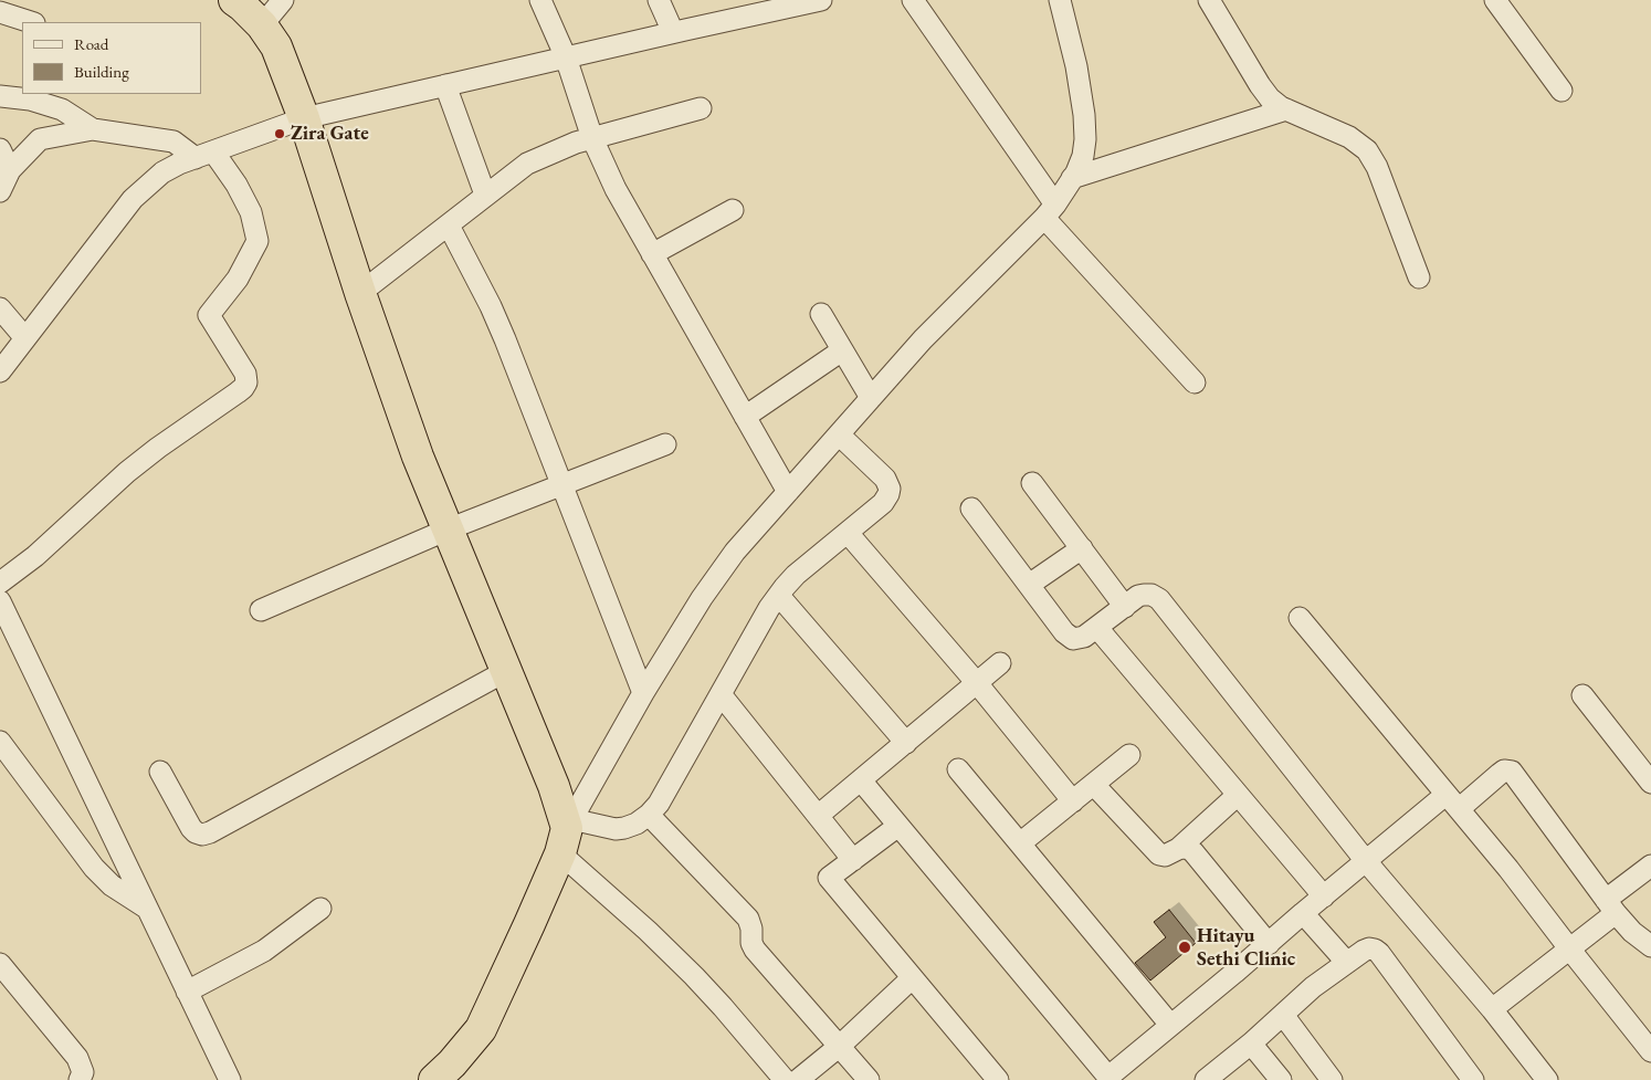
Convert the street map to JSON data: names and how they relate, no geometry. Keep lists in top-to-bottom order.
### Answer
{
  "places": ["Zira Gate", "Hitayu Sethi Clinic"],
  "legend": ["Road", "Building"]
}
